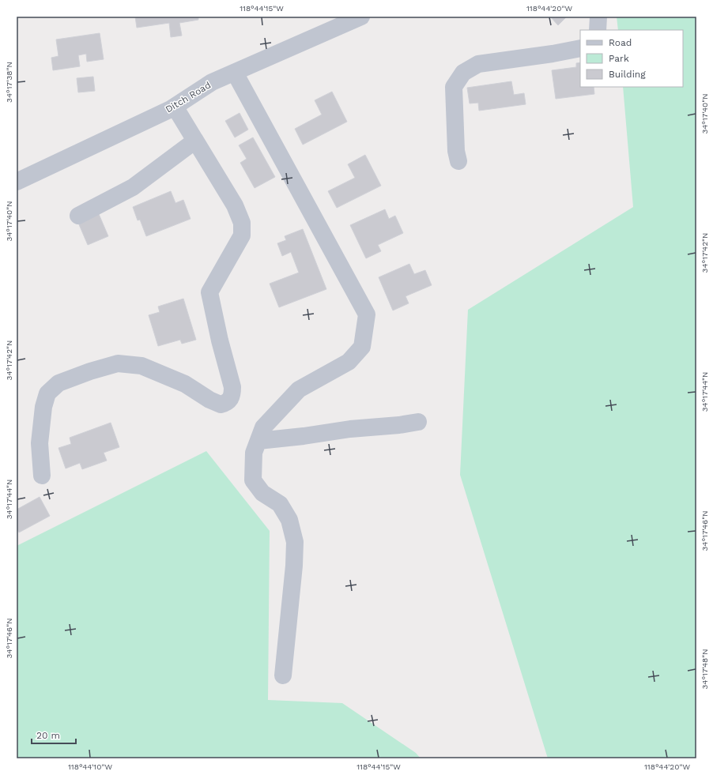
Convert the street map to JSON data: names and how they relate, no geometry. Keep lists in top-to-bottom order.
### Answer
{
  "streets": {
    "street": ["Ditch Road"]
  },
  "legend": ["Road", "Park", "Building"],
  "scale_bar": "20 m",
  "coordinates": [
    "118°44'15\"W",
    "118°44'20\"W",
    "34°17'38\"N",
    "34°17'40\"N",
    "34°17'42\"N",
    "34°17'44\"N",
    "34°17'46\"N",
    "34°17'48\"N",
    "118°44'10\"W"
  ]
}
